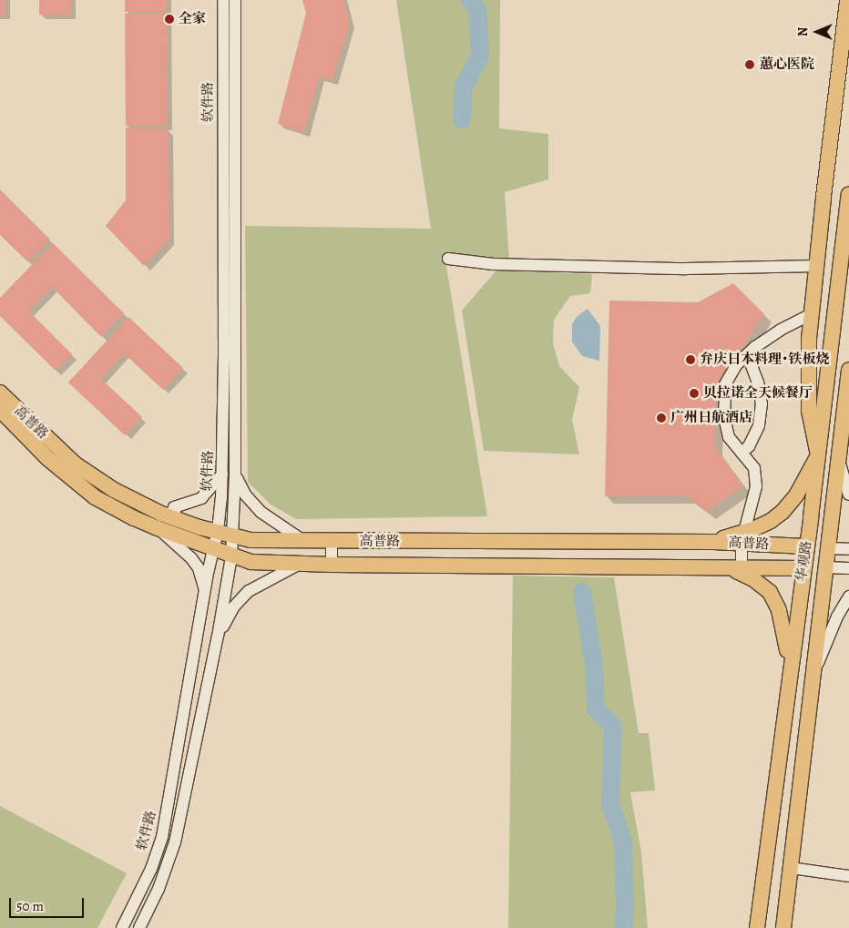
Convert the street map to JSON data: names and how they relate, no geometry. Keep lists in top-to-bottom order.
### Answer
{
  "streets": {
    "main road": ["高普路", "华观路"],
    "street": ["软件路"]
  },
  "crossings": [
    ["软件路", "高普路"],
    ["高普路", "华观路"]
  ],
  "places": [
    "全家",
    "蕙心医院",
    "弁庆日本料理･铁板烧",
    "贝拉诺全天候餐厅",
    "广州日航酒店"
  ],
  "scale_bar": "50 m",
  "north": "left"
}
